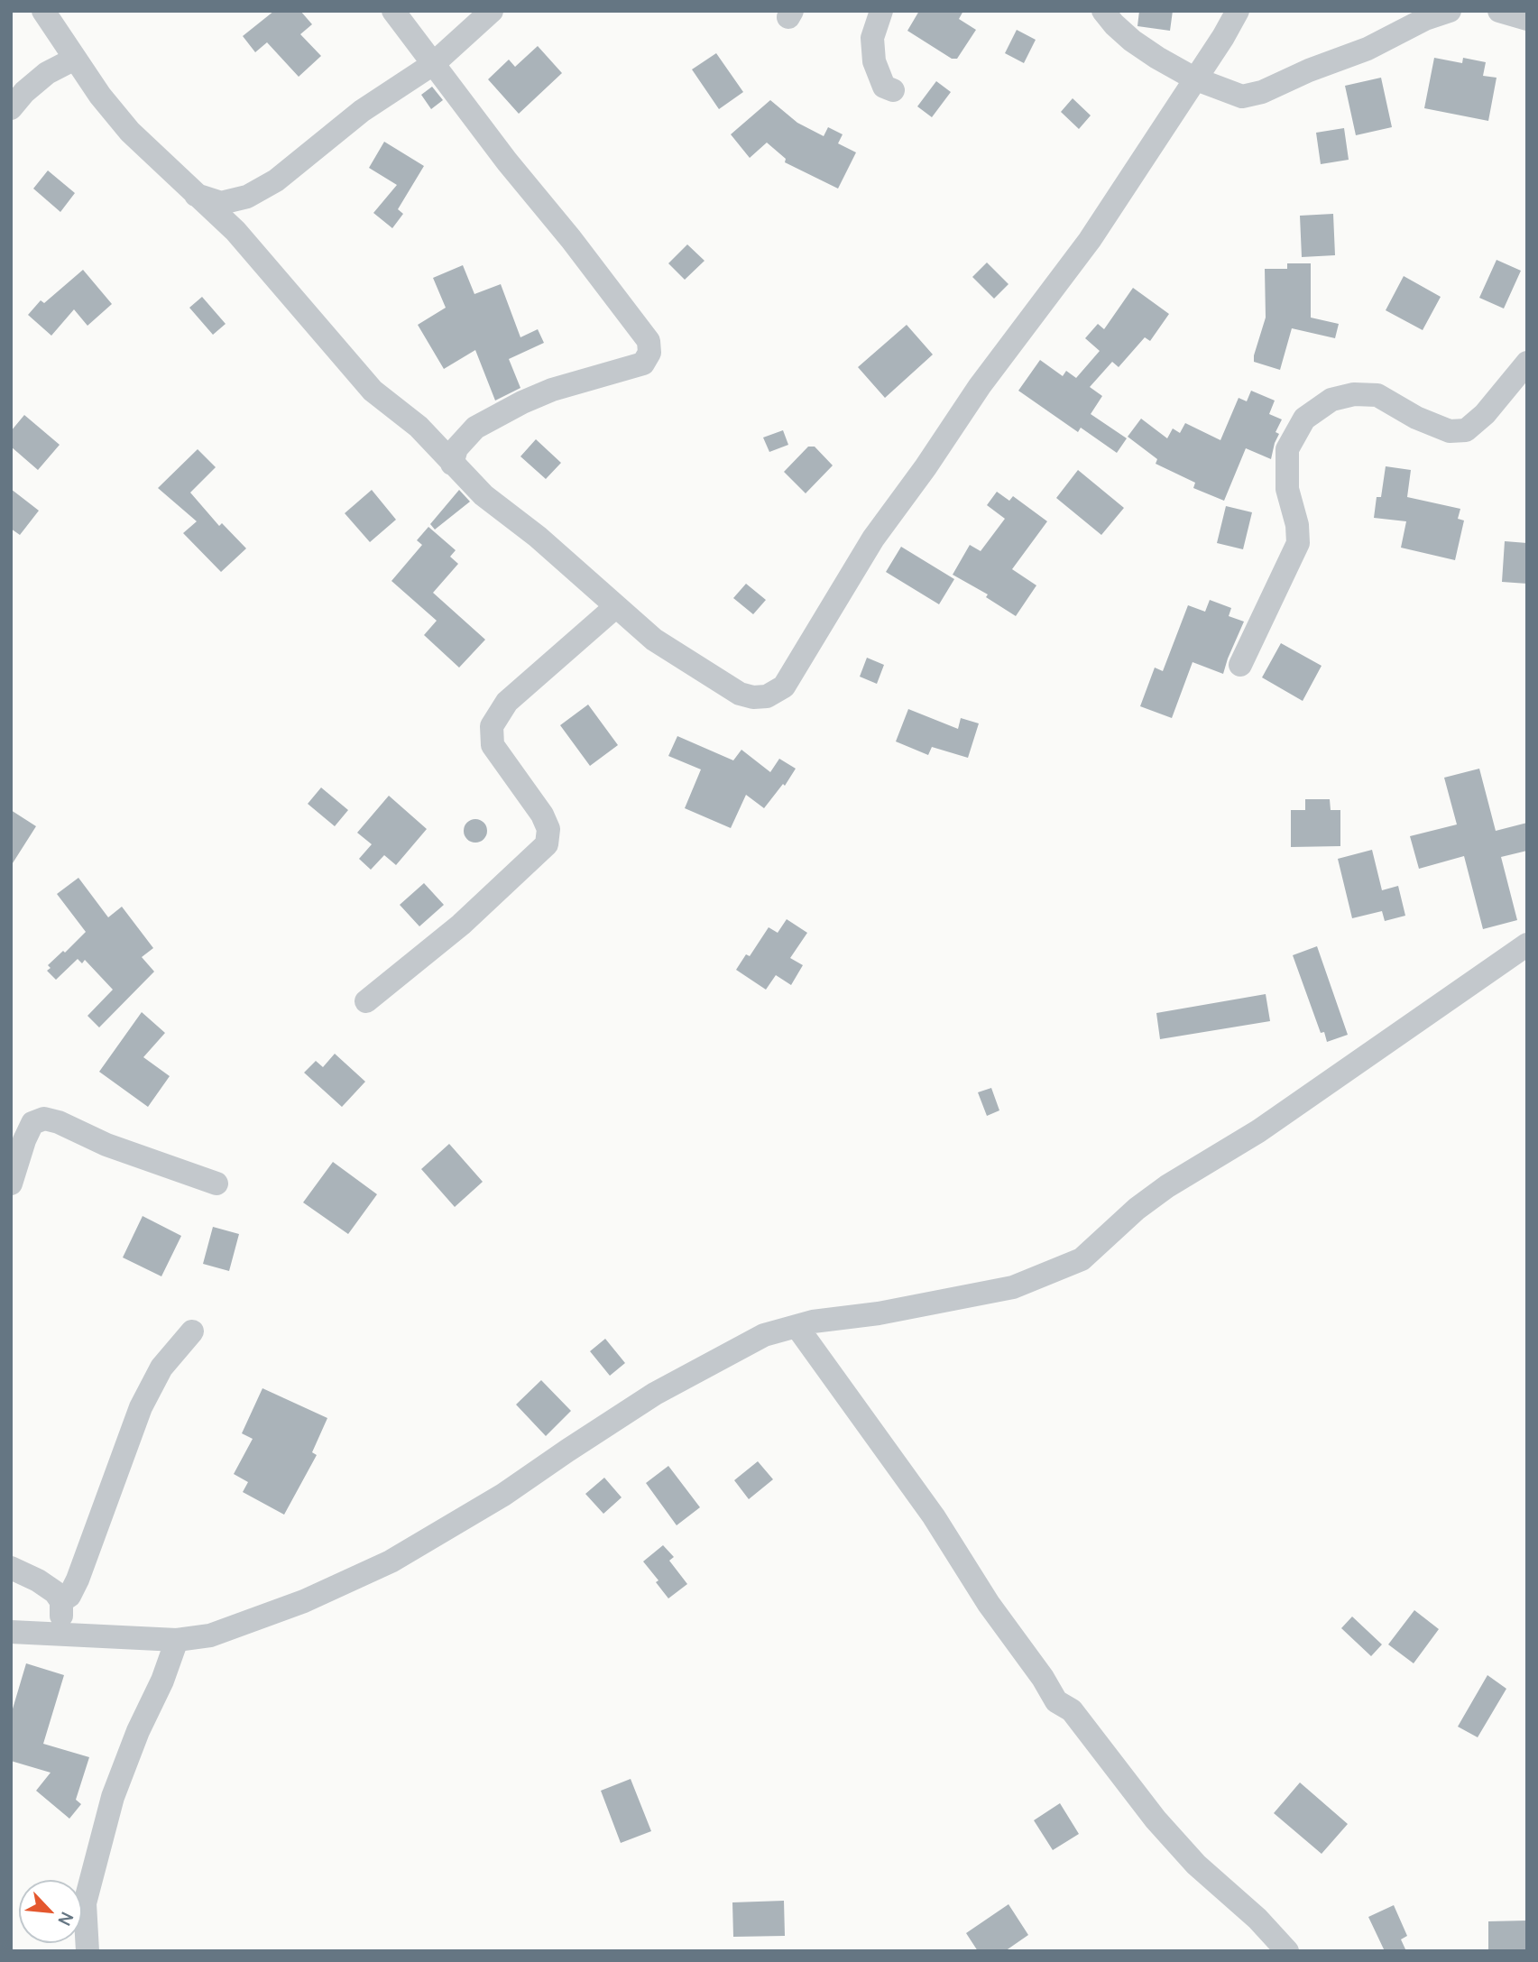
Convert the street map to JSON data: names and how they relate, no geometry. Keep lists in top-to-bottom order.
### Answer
{
  "north": "bottom right"
}
